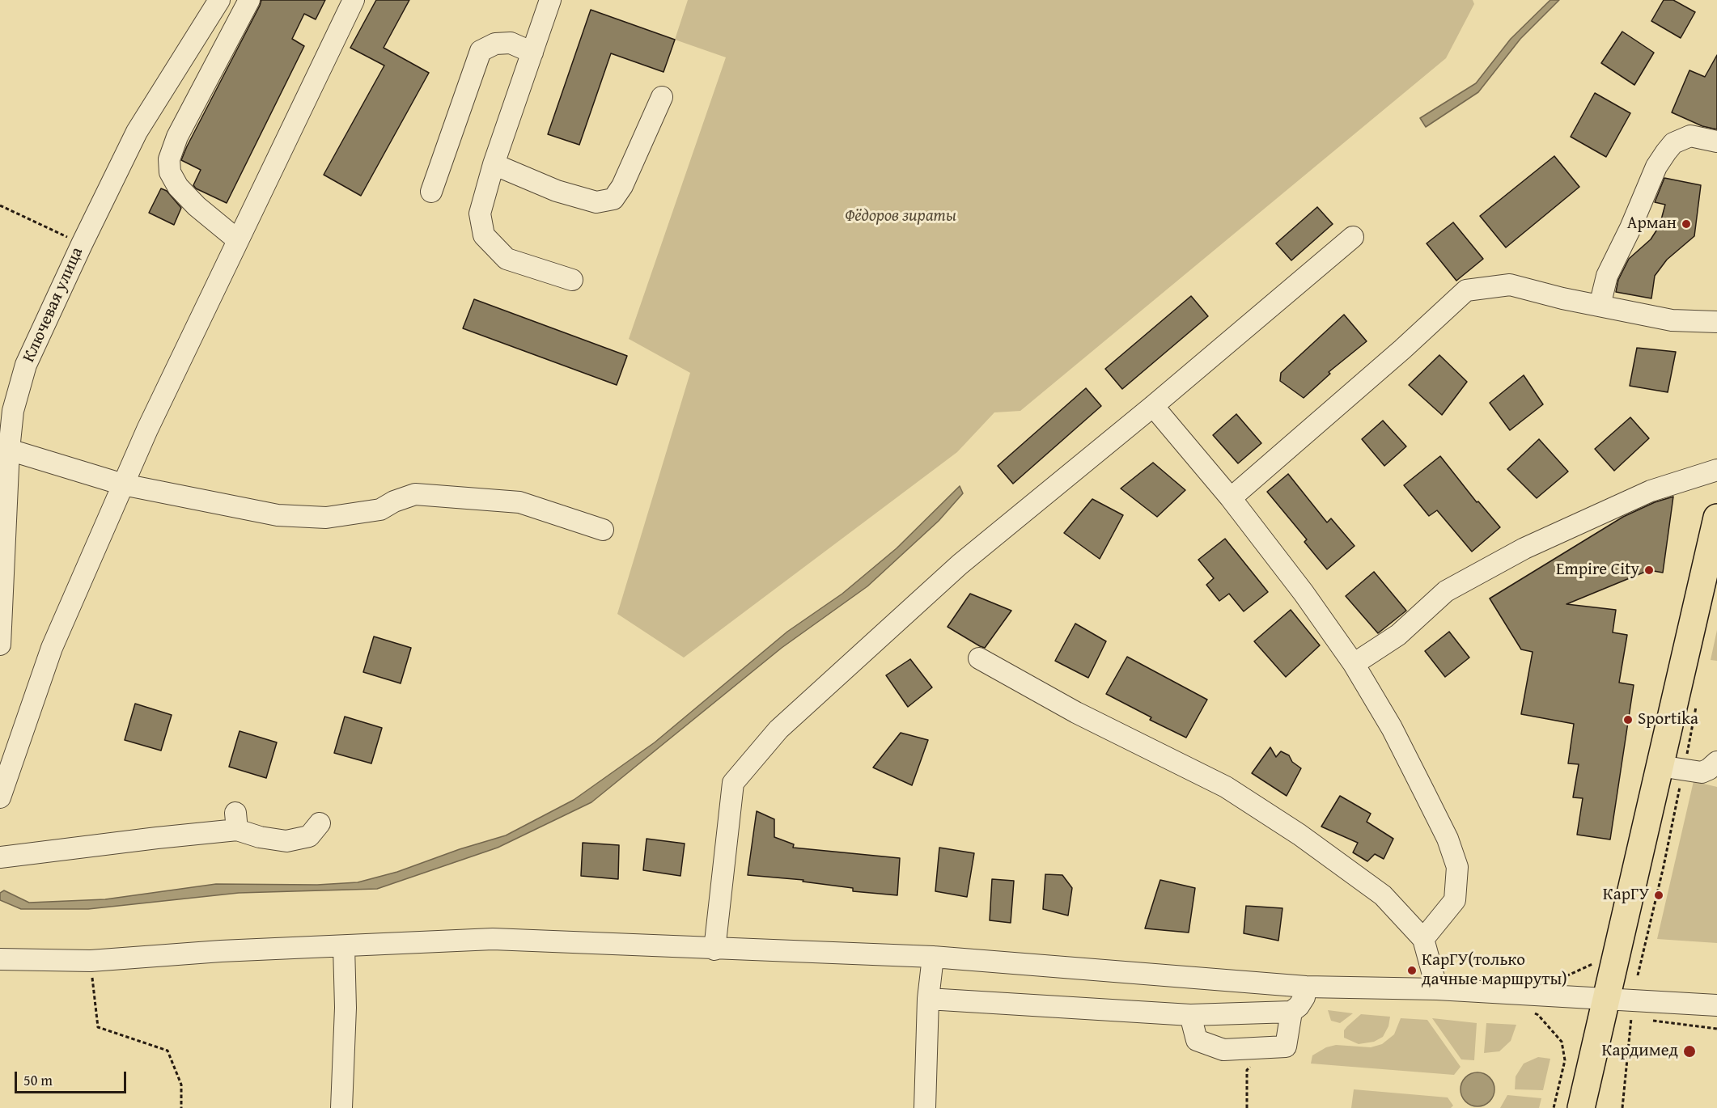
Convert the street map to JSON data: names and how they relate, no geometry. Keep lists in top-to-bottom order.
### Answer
{
  "streets": {
    "street": ["Ключевая улица"]
  },
  "parks": ["Фёдоров зираты"],
  "places": [
    "Арман",
    "Empire City",
    "Sportika",
    "КарГУ",
    "КарГУ(только дачные маршруты)",
    "Кардимед"
  ],
  "scale_bar": "50 m"
}
